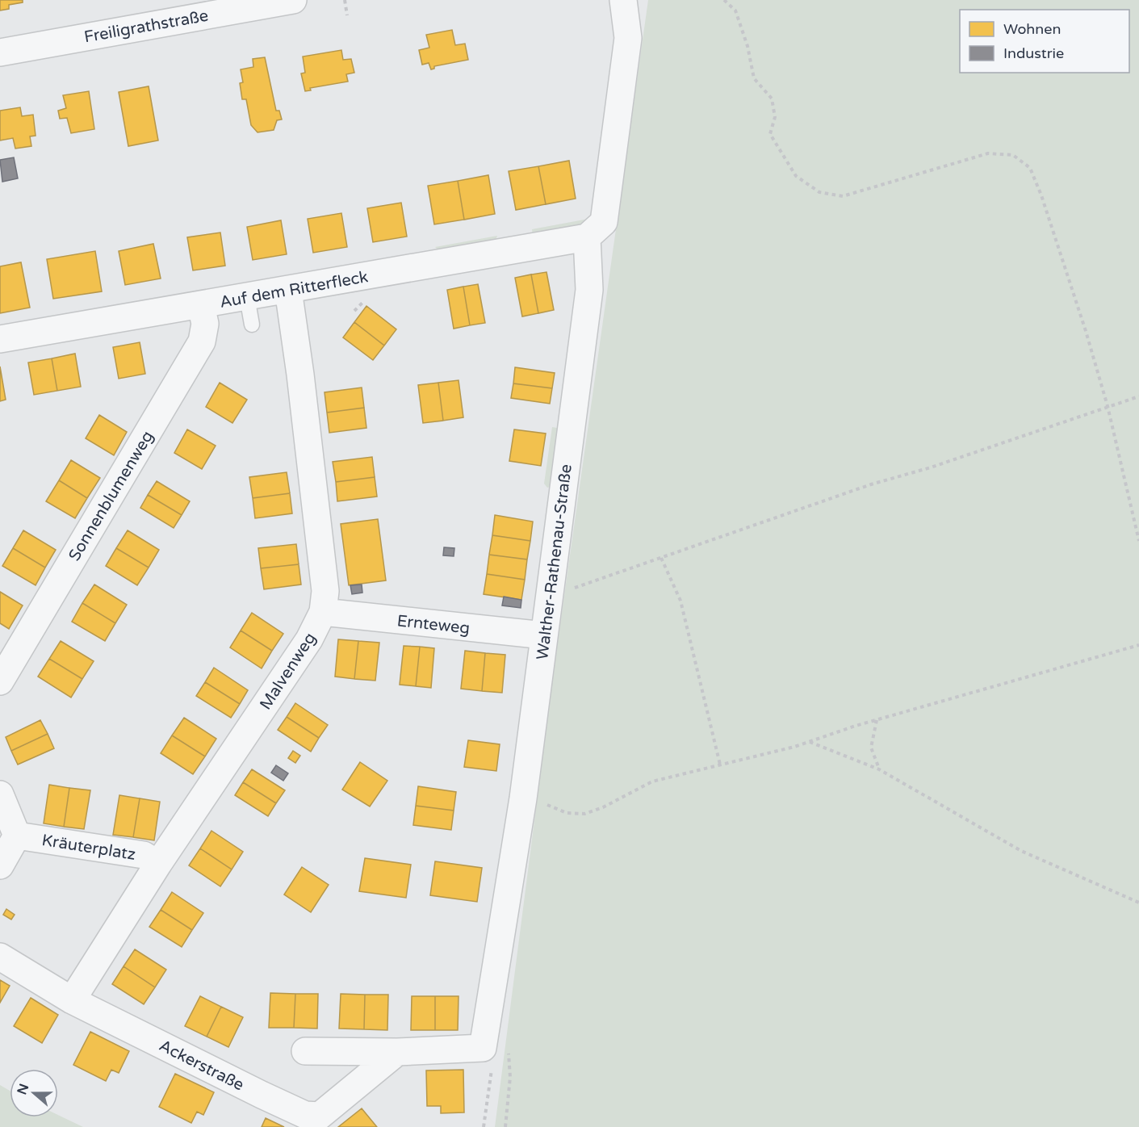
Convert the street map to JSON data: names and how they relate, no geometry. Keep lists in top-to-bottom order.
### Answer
{
  "streets": {
    "street": [
      "Freiligrathstraße",
      "Auf dem Ritterfleck",
      "Sonnenblumenweg",
      "Walther-Rathenau-Straße",
      "Ernteweg",
      "Malvenweg",
      "Kräuterplatz",
      "Ackerstraße"
    ]
  },
  "crossings": [
    ["Auf dem Ritterfleck", "Sonnenblumenweg"],
    ["Auf dem Ritterfleck", "Walther-Rathenau-Straße"],
    ["Auf dem Ritterfleck", "Malvenweg"],
    ["Walther-Rathenau-Straße", "Ernteweg"],
    ["Ernteweg", "Malvenweg"],
    ["Malvenweg", "Kräuterplatz"],
    ["Malvenweg", "Ackerstraße"]
  ],
  "legend": ["Wohnen", "Industrie"],
  "north": "left"
}
